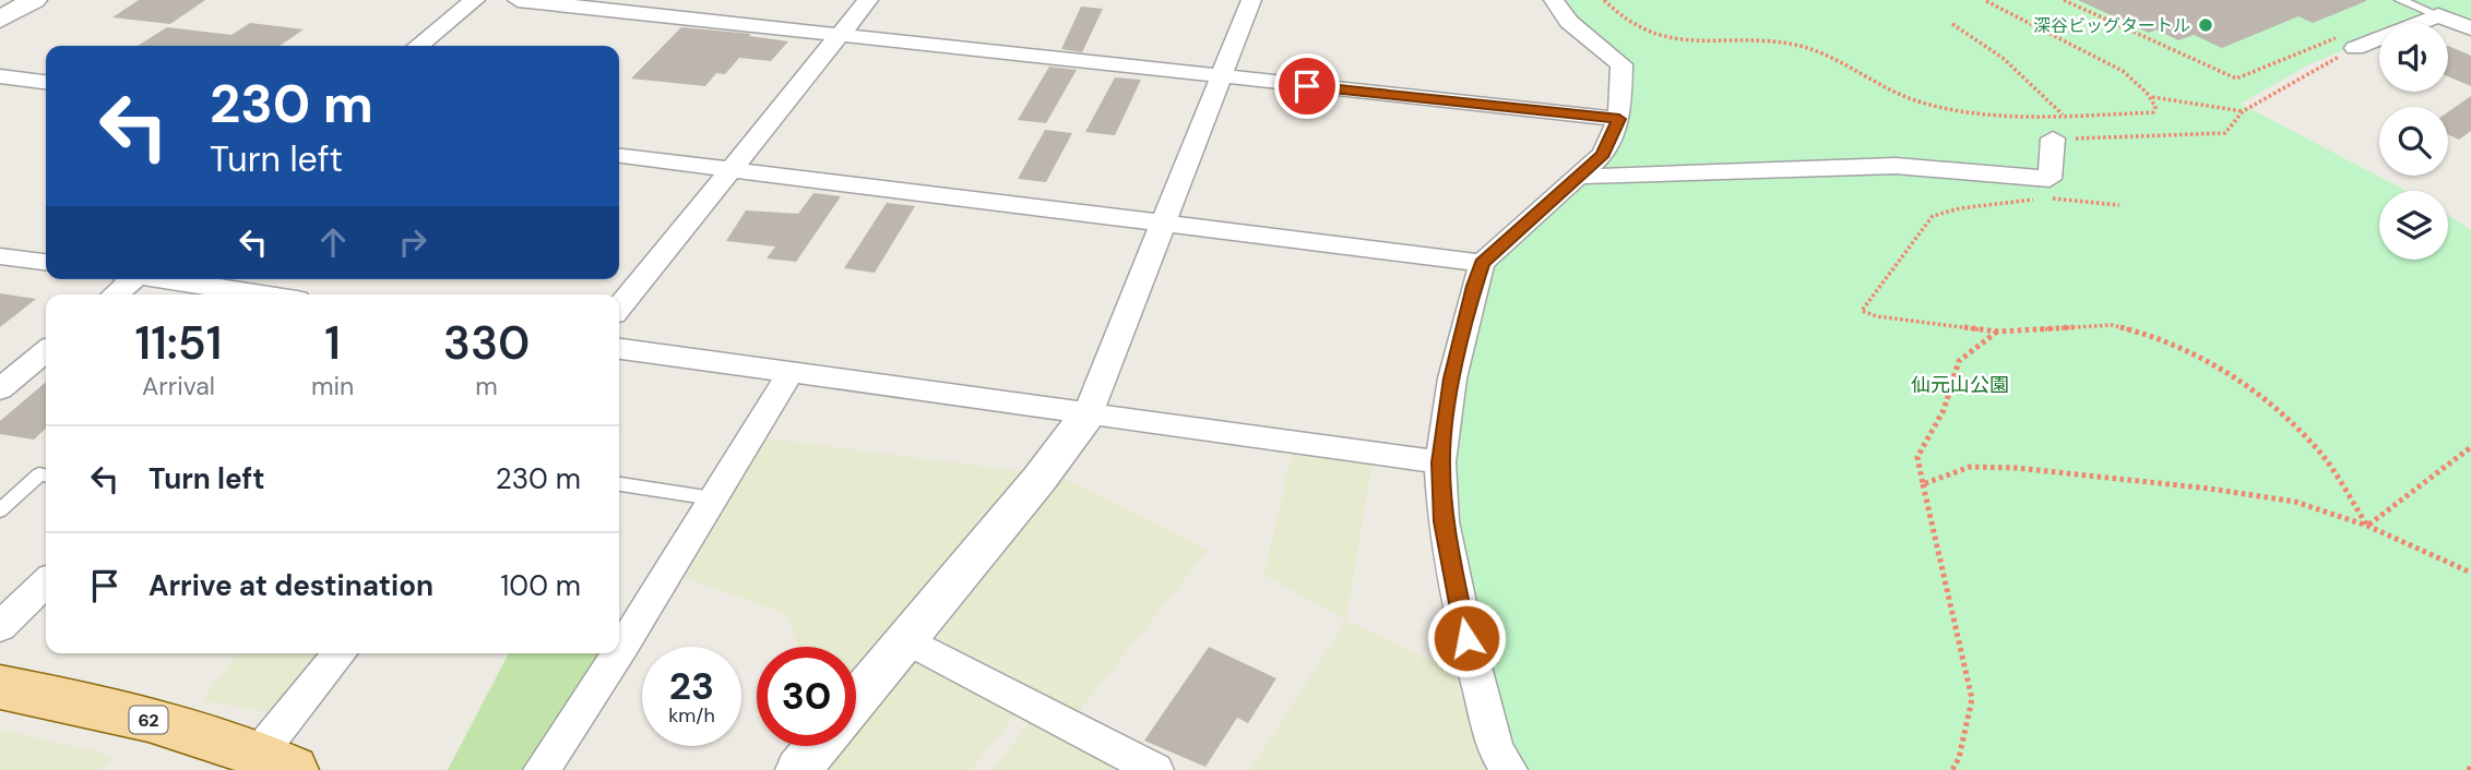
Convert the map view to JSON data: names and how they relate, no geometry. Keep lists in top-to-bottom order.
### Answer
{
  "streets": {
    "main road": ["62"]
  },
  "parks": ["仙元山公園"],
  "places": ["深谷ビッグタートル"],
  "page": {
    "turn": ["230 m", "Turn left"],
    "eta": [
      "11:51",
      "Arrival",
      "1",
      "min",
      "330",
      "m"
    ],
    "list": [
      {
        "name": "Turn left",
        "value": "230 m"
      },
      {
        "name": "Arrive at destination",
        "value": "100 m"
      }
    ],
    "speed": "23 km/h",
    "limit": "30"
  }
}
